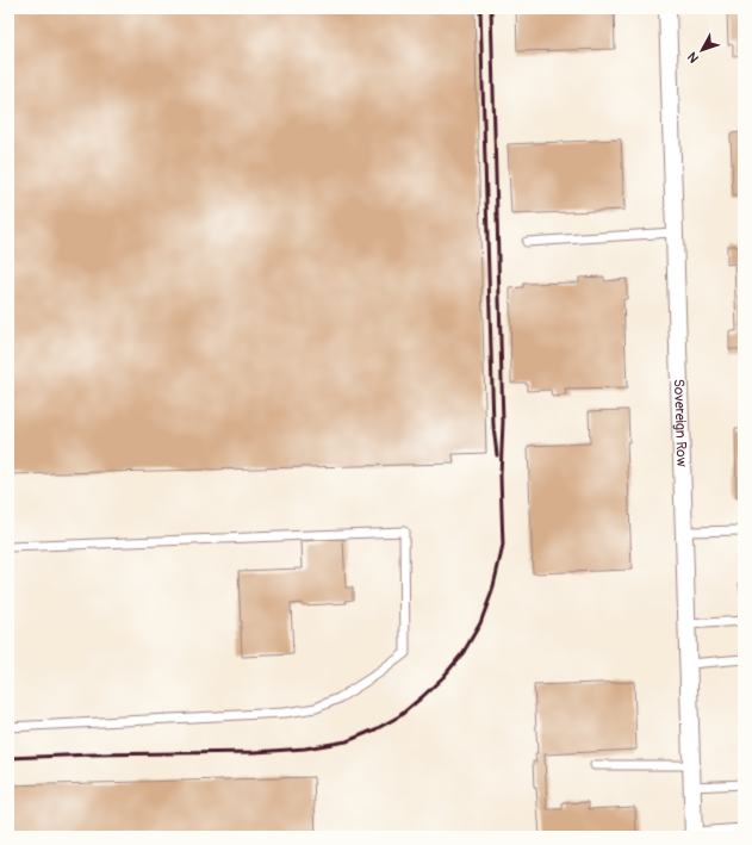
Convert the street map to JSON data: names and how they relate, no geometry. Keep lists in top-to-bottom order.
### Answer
{
  "streets": {
    "street": ["Sovereign Row"]
  },
  "north": "bottom left"
}
